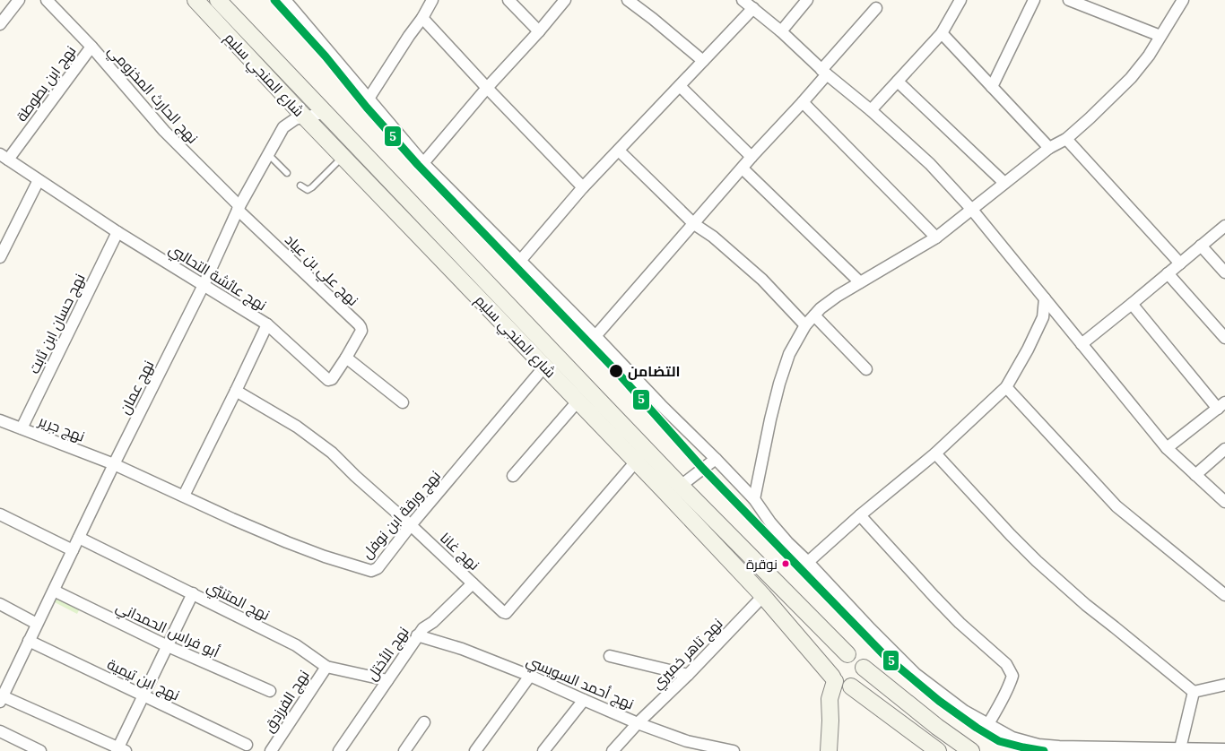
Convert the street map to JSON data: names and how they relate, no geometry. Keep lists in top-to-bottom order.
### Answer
{
  "streets": {
    "main road": ["شارع المنجي سليم"],
    "street": [
      "نهج ابن بطوطة",
      "نهج الحارث المخزومي",
      "نهج علي بن عياد",
      "نهج عائشة التحالبي",
      "نهج حسان ابن ثابت",
      "نهج عمان",
      "نهج جرير",
      "نهج ورقة ابن نوفل",
      "نهج غانا",
      "نهج المتنبّي",
      "أبو فراس الحمداني",
      "نهج الأختل",
      "نهج تاهر خميري",
      "نهج ابن تيمية",
      "نهج أحمد السويسي",
      "نهج الفرزدق"
    ]
  },
  "crossings": [
    ["شارع المنجي سليم", "نهج عمان"],
    ["شارع المنجي سليم", "نهج ورقة ابن نوفل"],
    ["شارع المنجي سليم", "نهج غانا"],
    ["شارع المنجي سليم", "نهج تاهر خميري"],
    ["نهج ابن بطوطة", "نهج الحارث المخزومي"],
    ["نهج ابن بطوطة", "نهج عائشة التحالبي"],
    ["نهج الحارث المخزومي", "نهج علي بن عياد"],
    ["نهج الحارث المخزومي", "نهج عمان"],
    ["نهج علي بن عياد", "نهج عائشة التحالبي"],
    ["نهج علي بن عياد", "نهج عمان"],
    ["نهج عائشة التحالبي", "نهج حسان ابن ثابت"],
    ["نهج عائشة التحالبي", "نهج عمان"],
    ["نهج حسان ابن ثابت", "نهج جرير"],
    ["نهج عمان", "نهج جرير"],
    ["نهج عمان", "نهج ورقة ابن نوفل"],
    ["نهج عمان", "نهج المتنبّي"],
    ["نهج عمان", "أبو فراس الحمداني"],
    ["نهج عمان", "نهج ابن تيمية"],
    ["نهج جرير", "نهج ورقة ابن نوفل"],
    ["نهج ورقة ابن نوفل", "نهج غانا"],
    ["نهج غانا", "نهج الأختل"],
    ["نهج المتنبّي", "نهج الأختل"],
    ["نهج المتنبّي", "نهج الفرزدق"],
    ["نهج الأختل", "نهج أحمد السويسي"],
    ["نهج تاهر خميري", "نهج أحمد السويسي"]
  ],
  "places": ["التضامن", "نوقرة"],
  "lines": ["transit line 5"]
}
